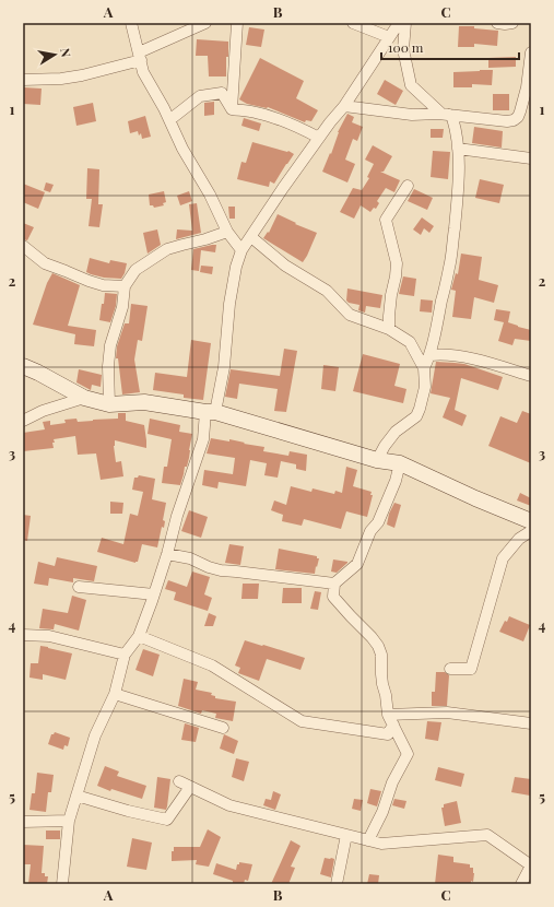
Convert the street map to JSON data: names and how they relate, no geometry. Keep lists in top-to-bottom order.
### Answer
{
  "scale_bar": "100 m",
  "north": "right",
  "grid": {
    "columns": ["A", "B", "C"],
    "rows": [
      "1",
      "2",
      "3",
      "4",
      "5"
    ]
  }
}
